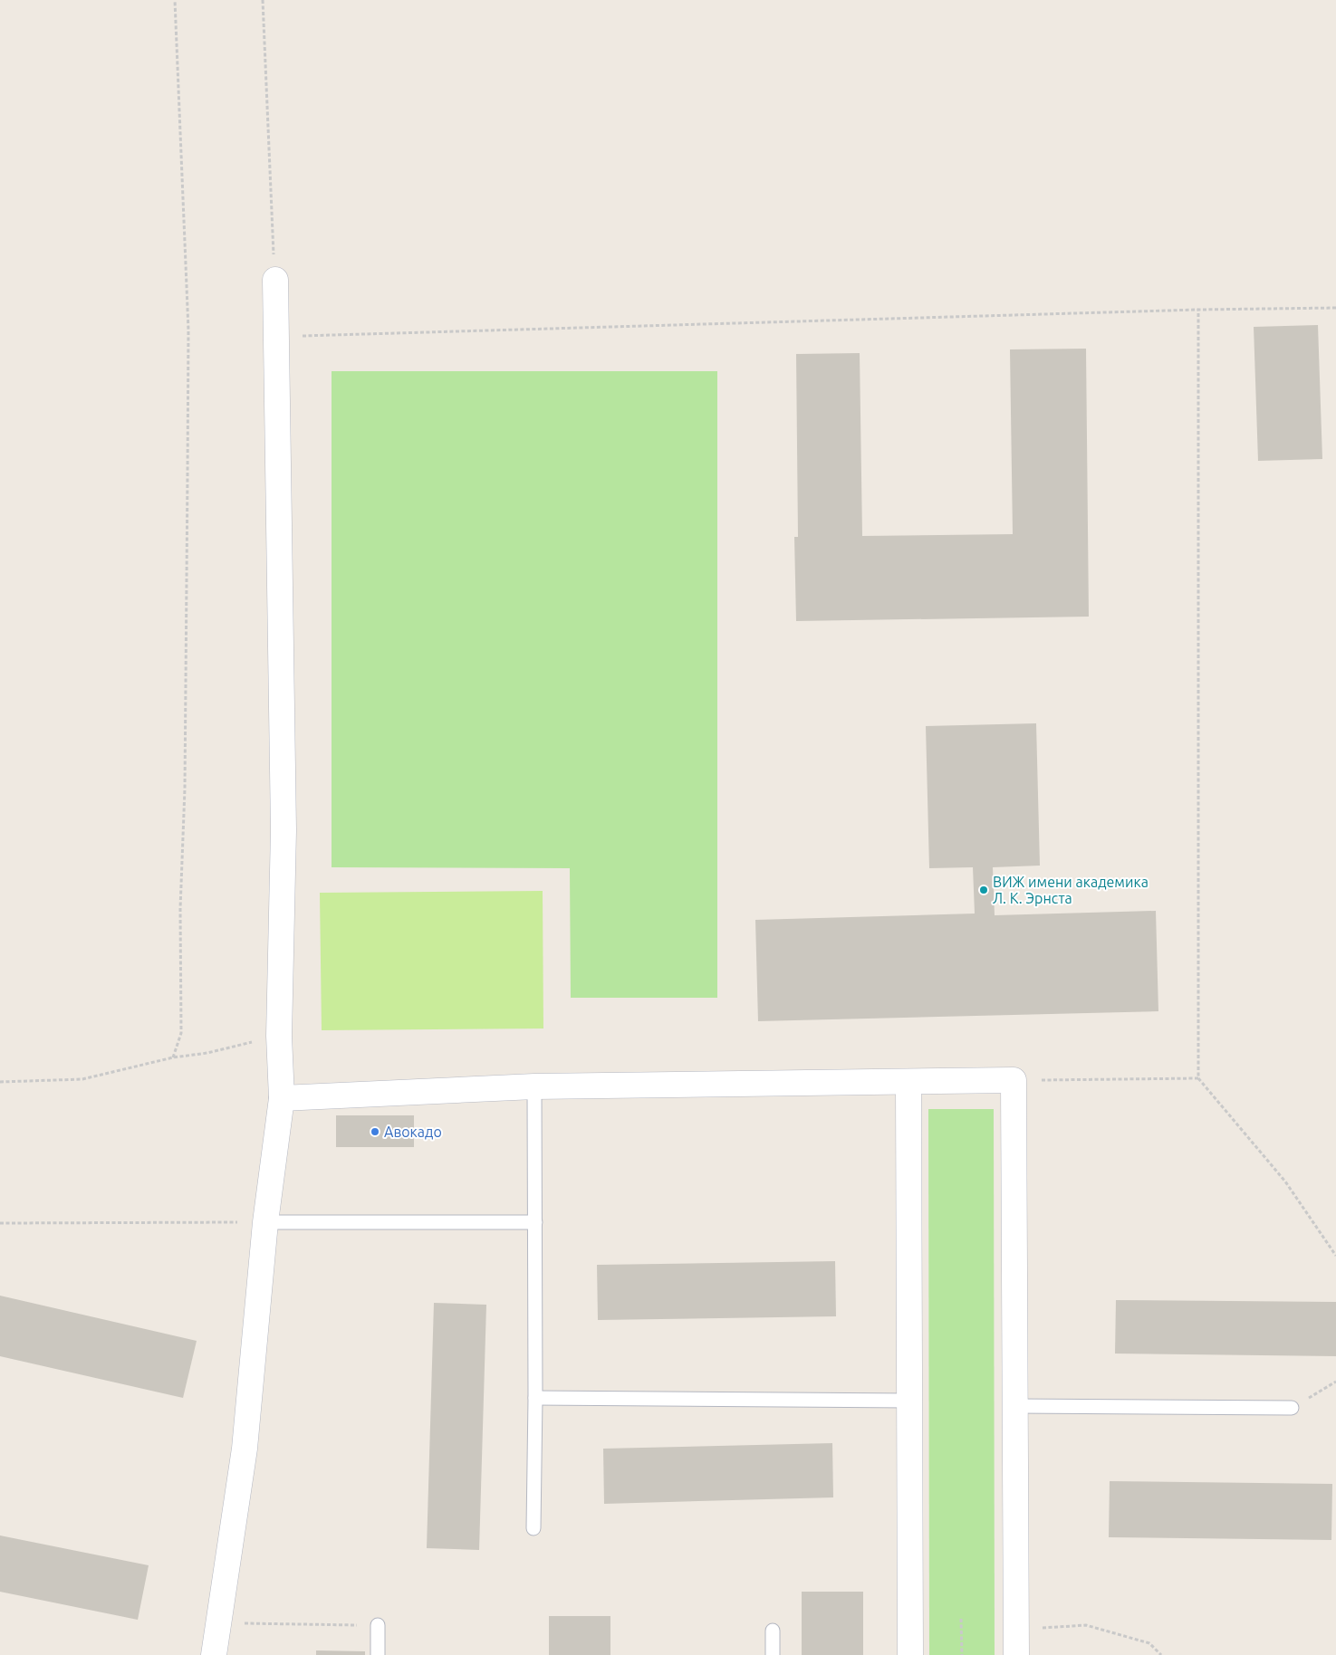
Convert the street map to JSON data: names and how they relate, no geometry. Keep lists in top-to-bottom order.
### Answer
{
  "places": ["ВИЖ имени академика Л. К. Эрнста", "Авокадо"]
}
